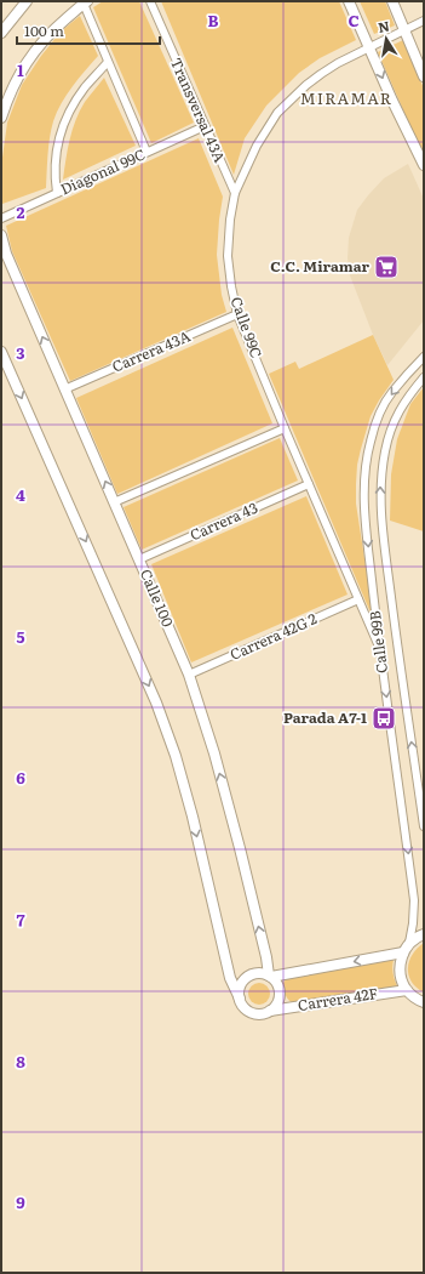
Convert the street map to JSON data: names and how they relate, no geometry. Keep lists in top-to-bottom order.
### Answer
{
  "streets": {
    "street": [
      "Transversal 43A",
      "Diagonal 99C",
      "Calle 99C",
      "Carrera 43A",
      "Carrera 43",
      "Calle 100",
      "Carrera 42G 2",
      "Calle 99B",
      "Carrera 42F"
    ]
  },
  "crossings": [
    ["Transversal 43A", "Diagonal 99C"],
    ["Transversal 43A", "Calle 99C"],
    ["Calle 99C", "Carrera 43A"],
    ["Calle 99C", "Carrera 43"],
    ["Calle 99C", "Carrera 42G 2"],
    ["Calle 99C", "Calle 99B"],
    ["Carrera 43A", "Calle 100"],
    ["Carrera 43", "Calle 100"],
    ["Calle 100", "Carrera 42G 2"],
    ["Calle 100", "Carrera 42F"]
  ],
  "districts": ["MIRAMAR"],
  "places": {
    "supermarket": ["C.C. Miramar"],
    "bus stop": ["Parada A7-1"]
  },
  "scale_bar": "100 m",
  "north": "top",
  "grid": {
    "columns": ["B", "C"],
    "rows": [
      "1",
      "2",
      "3",
      "4",
      "5",
      "6",
      "7",
      "8",
      "9"
    ]
  }
}
